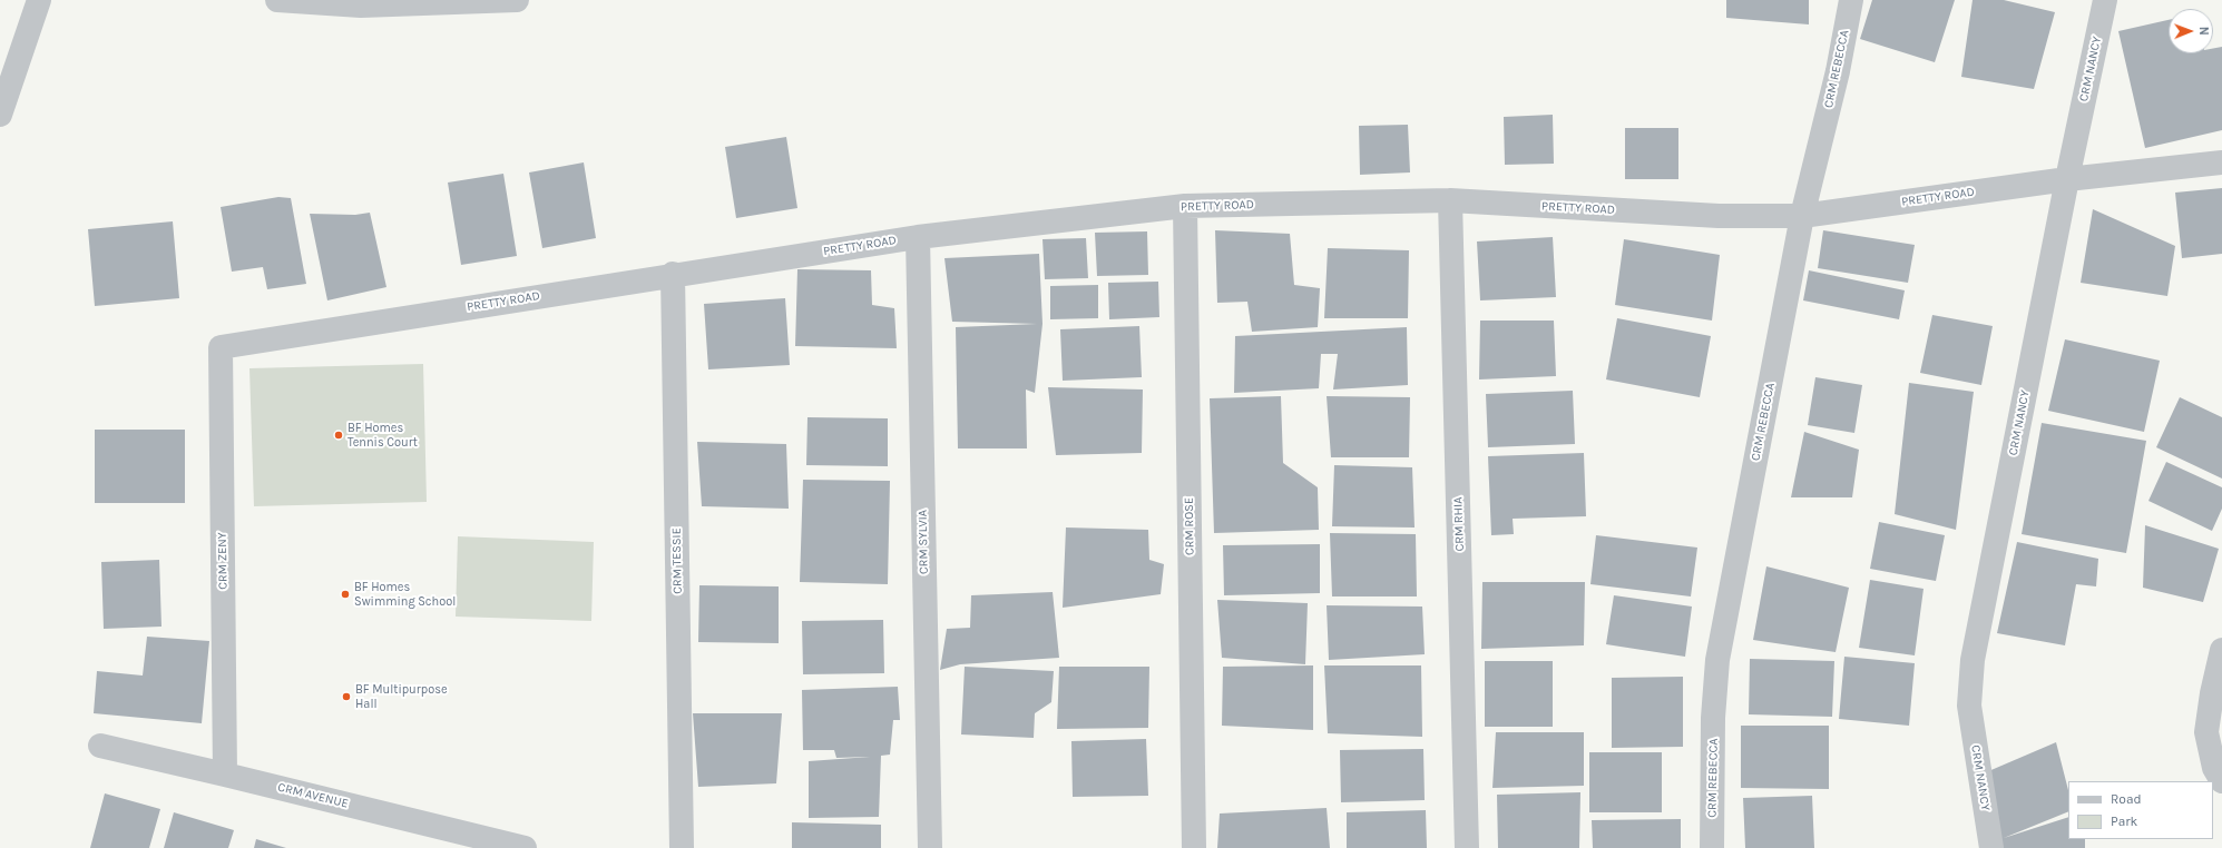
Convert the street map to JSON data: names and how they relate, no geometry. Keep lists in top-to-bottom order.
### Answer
{
  "streets": {
    "street": [
      "CRM REBECCA",
      "CRM NANCY",
      "PRETTY ROAD",
      "CRM RHIA",
      "CRM ROSE",
      "CRM SYLVIA",
      "CRM ZENY",
      "CRM TESSIE",
      "CRM AVENUE"
    ]
  },
  "crossings": [
    ["CRM REBECCA", "PRETTY ROAD"],
    ["CRM NANCY", "PRETTY ROAD"],
    ["PRETTY ROAD", "CRM RHIA"],
    ["PRETTY ROAD", "CRM ROSE"],
    ["PRETTY ROAD", "CRM SYLVIA"],
    ["PRETTY ROAD", "CRM ZENY"],
    ["PRETTY ROAD", "CRM TESSIE"],
    ["CRM ZENY", "CRM AVENUE"]
  ],
  "places": ["BF Homes Tennis Court", "BF Homes Swimming School", "BF Multipurpose Hall"],
  "legend": ["Road", "Park"],
  "north": "right"
}
